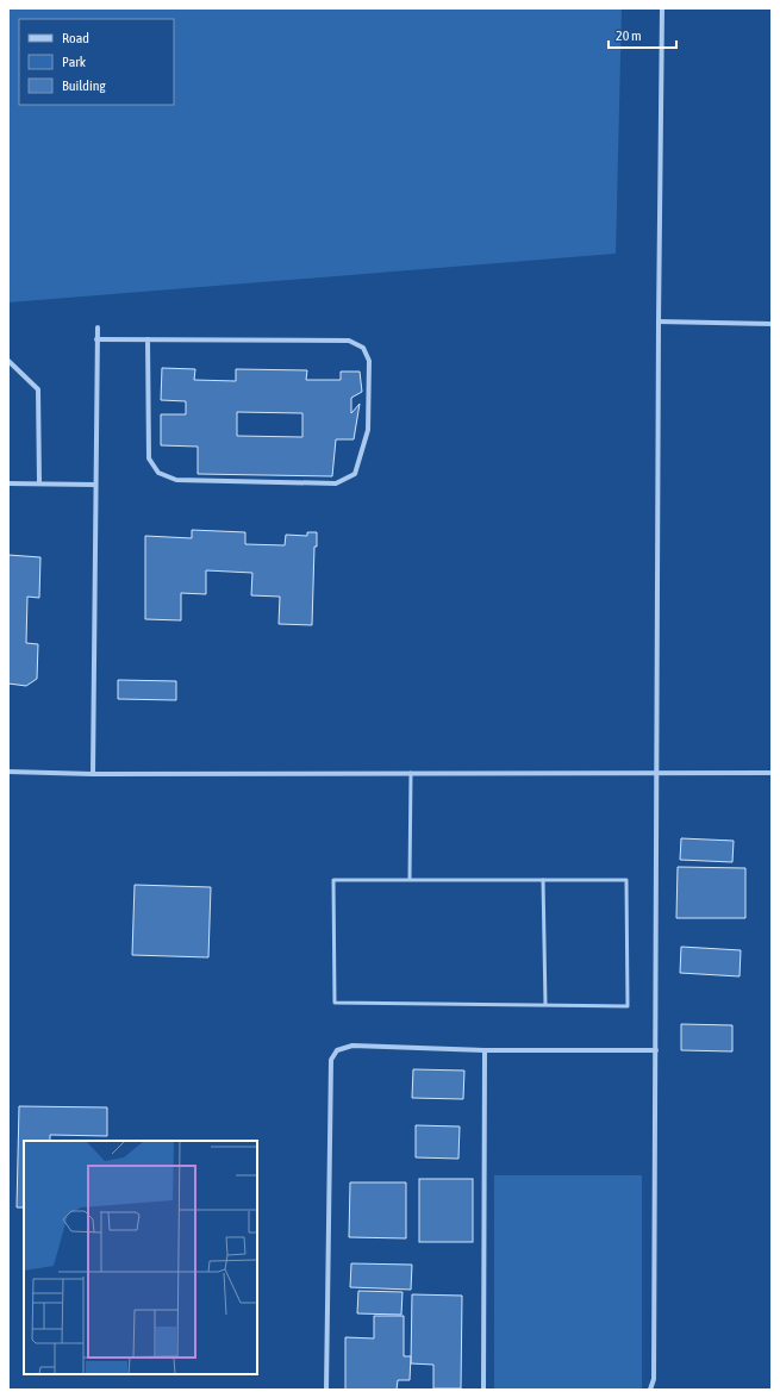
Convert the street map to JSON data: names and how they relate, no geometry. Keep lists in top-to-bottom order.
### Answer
{
  "legend": ["Road", "Park", "Building"],
  "scale_bar": "20 m"
}
